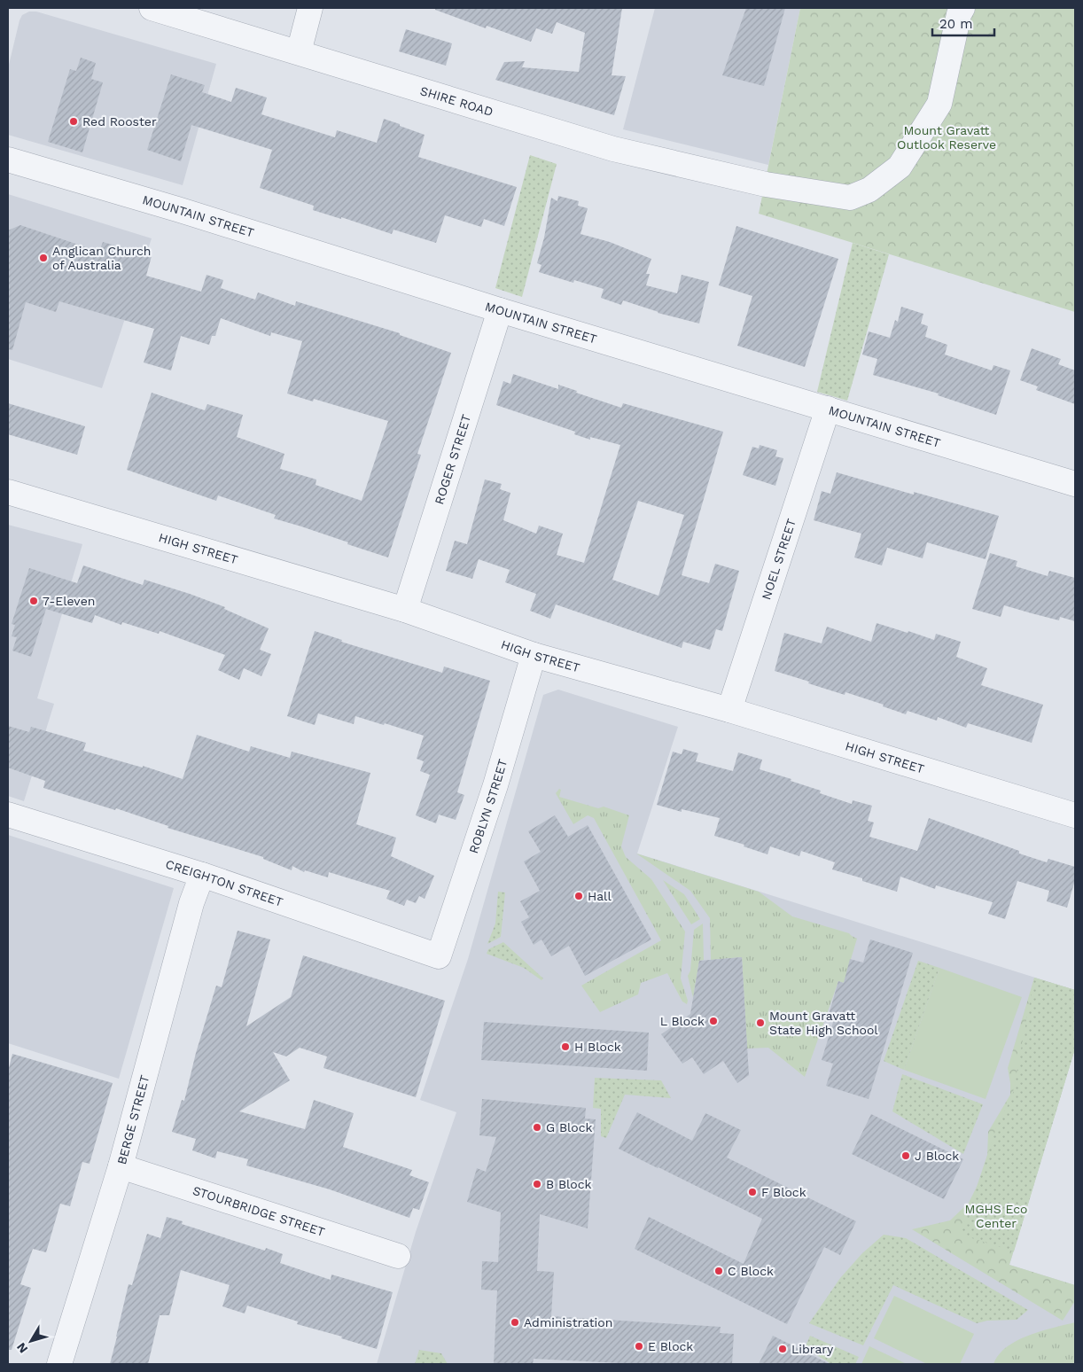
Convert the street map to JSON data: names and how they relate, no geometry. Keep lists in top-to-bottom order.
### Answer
{
  "streets": {
    "street": [
      "SHIRE ROAD",
      "MOUNTAIN STREET",
      "ROGER STREET",
      "HIGH STREET",
      "NOEL STREET",
      "ROBLYN STREET",
      "CREIGHTON STREET",
      "BERGE STREET",
      "STOURBRIDGE STREET"
    ]
  },
  "crossings": [
    ["MOUNTAIN STREET", "ROGER STREET"],
    ["MOUNTAIN STREET", "NOEL STREET"],
    ["ROGER STREET", "HIGH STREET"],
    ["HIGH STREET", "NOEL STREET"],
    ["HIGH STREET", "ROBLYN STREET"],
    ["ROBLYN STREET", "CREIGHTON STREET"],
    ["CREIGHTON STREET", "BERGE STREET"],
    ["BERGE STREET", "STOURBRIDGE STREET"]
  ],
  "parks": ["Mount Gravatt Outlook Reserve", "MGHS Eco Center"],
  "places": [
    "Red Rooster",
    "Anglican Church of Australia",
    "7-Eleven",
    "Hall",
    "L Block",
    "Mount Gravatt State High School",
    "H Block",
    "G Block",
    "J Block",
    "B Block",
    "F Block",
    "C Block",
    "Administration",
    "E Block",
    "Library"
  ],
  "scale_bar": "20 m",
  "north": "bottom left"
}
